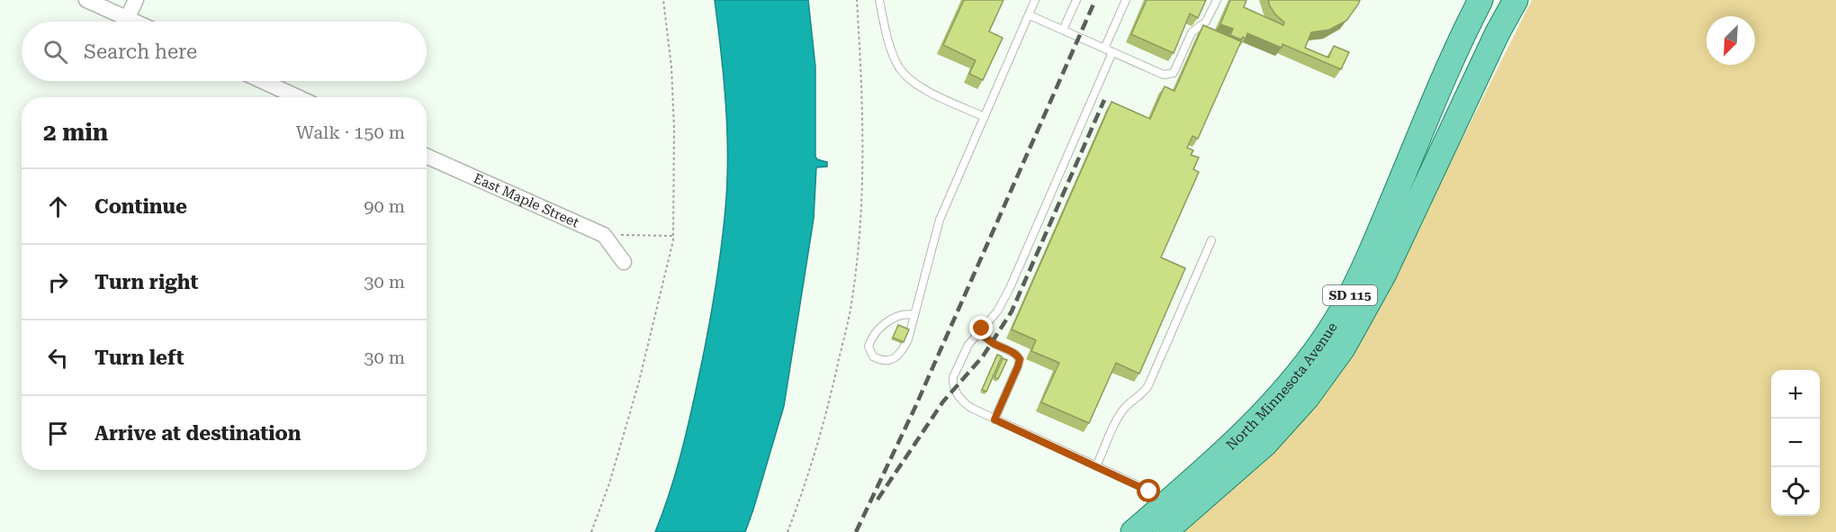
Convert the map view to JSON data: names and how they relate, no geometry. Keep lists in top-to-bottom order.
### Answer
{
  "streets": {
    "main road": ["SD 115", "North Minnesota Avenue"],
    "street": ["East Maple Street"]
  },
  "north": "bottom left",
  "page": {
    "search": "Search here",
    "heading": ["2 min", "Walk · 150 m"],
    "list": [
      ["Continue", "90 m"],
      ["Turn right", "30 m"],
      ["Turn left", "30 m"],
      "Arrive at destination"
    ],
    "map_buttons": ["+", "−"]
  }
}
